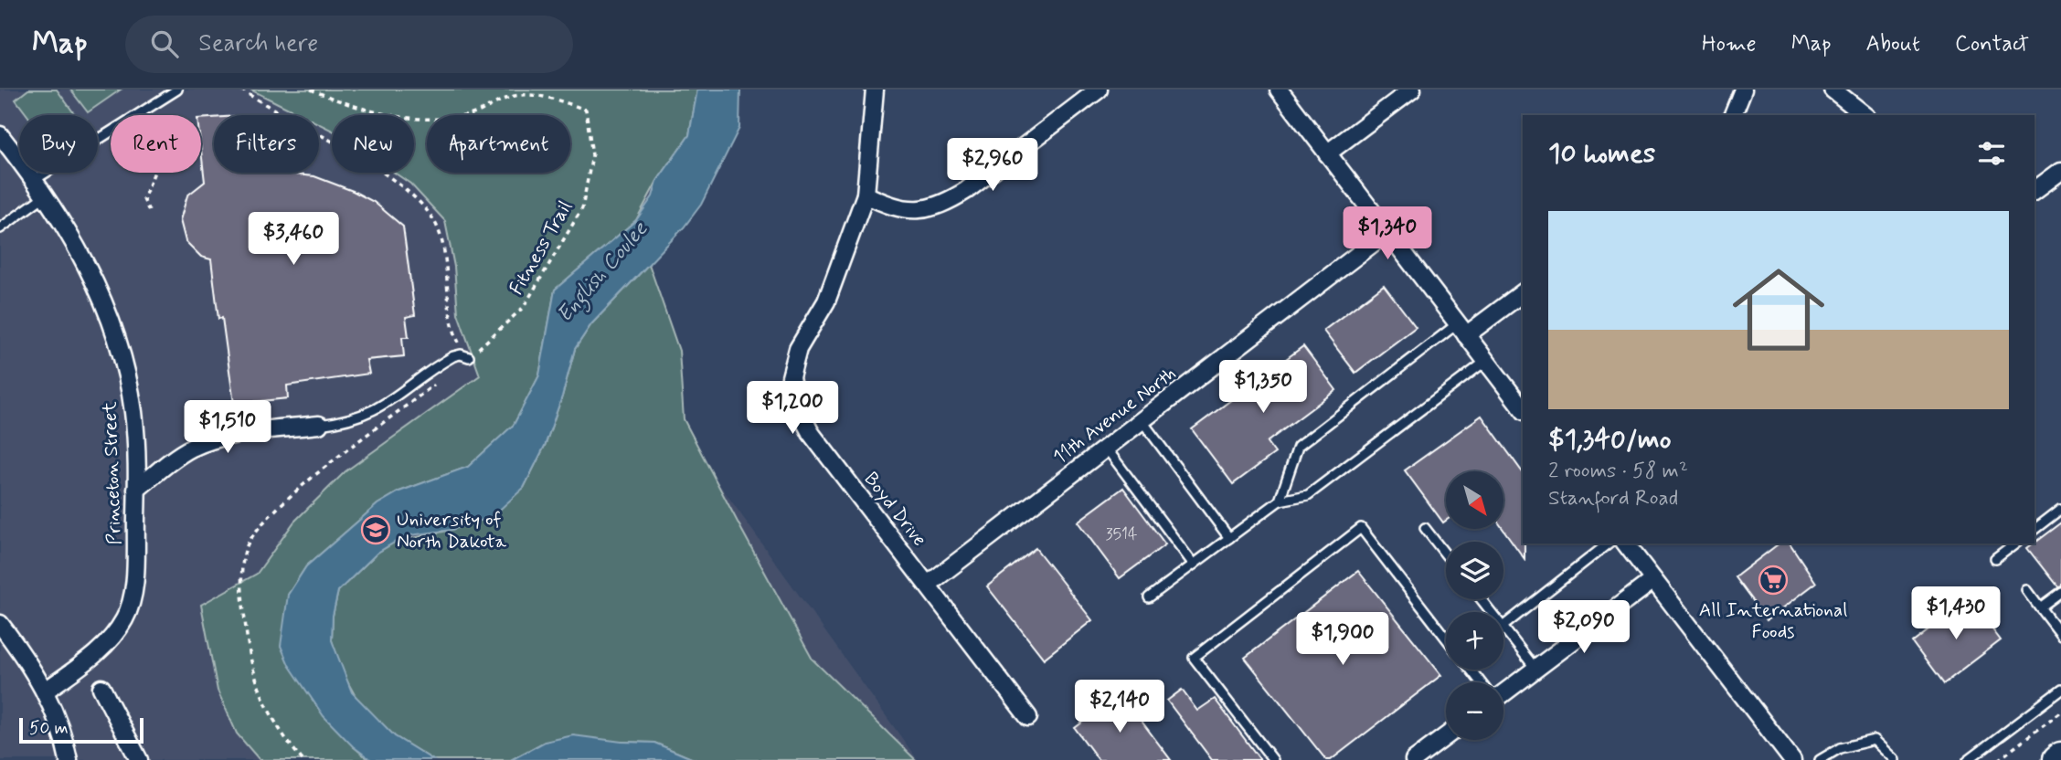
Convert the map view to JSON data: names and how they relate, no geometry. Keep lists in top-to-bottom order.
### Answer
{
  "streets": {
    "street": ["11th Avenue North", "Princeton Street", "Boyd Drive"],
    "path": ["Fitness Trail"]
  },
  "crossings": [
    ["11th Avenue North", "Boyd Drive"]
  ],
  "water": ["English Coulee"],
  "places": {
    "school or university": ["University of North Dakota"],
    "supermarket": ["All International Foods"]
  },
  "house_numbers": ["3514"],
  "scale_bar": "50 m",
  "north": "bottom right",
  "page": {
    "header": "Map",
    "search": "Search here",
    "nav": [
      "Home",
      "Map",
      "About",
      "Contact"
    ],
    "chip": [
      "Buy",
      "Rent",
      "Filters",
      "New",
      "Apartment"
    ],
    "heading": "10 homes",
    "price": [
      "$2,960",
      "$1,340",
      "$3,460",
      "$1,350",
      "$1,200",
      "$1,510",
      "$1,430",
      "$2,090",
      "$1,900",
      "$2,140"
    ],
    "list": [
      {
        "name": "$1,340/mo",
        "note": "2 rooms · 58 m² · Stanford Road"
      }
    ],
    "map_buttons": ["+", "−"],
    "scale": "50 m"
  }
}
